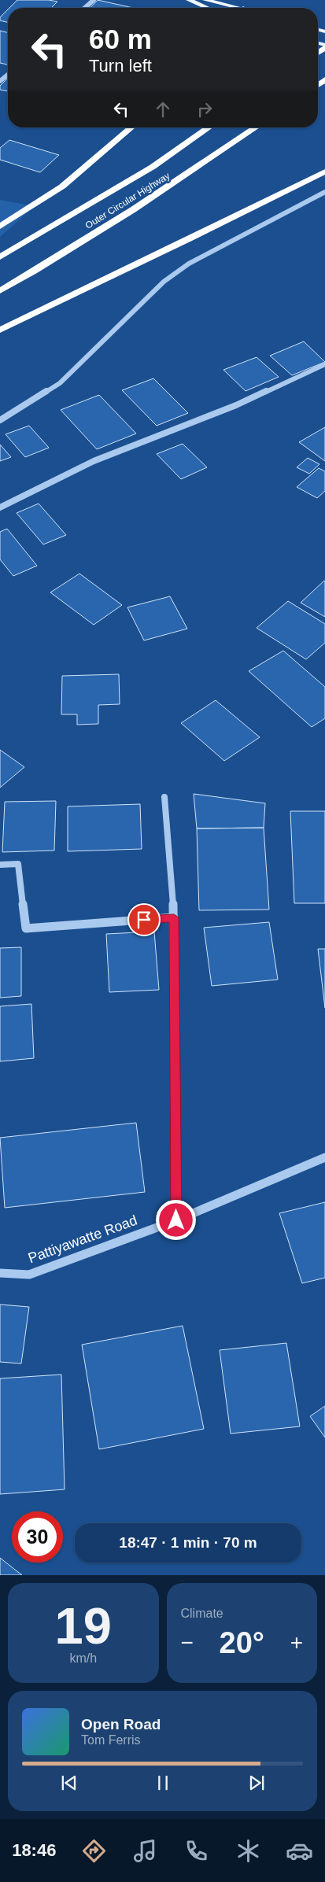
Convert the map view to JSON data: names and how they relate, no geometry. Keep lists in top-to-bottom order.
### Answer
{
  "streets": {
    "highway": ["Outer Circular Highway"],
    "street": ["Pattiyawatte Road"]
  },
  "page": {
    "turn": ["60 m", "Turn left"],
    "limit": "30",
    "trip": "18:47 · 1 min · 70 m",
    "tile": [
      ["19", "km/h"],
      "Climate"
    ],
    "heat": ["−", "20°", "+"],
    "song": ["Open Road", "Tom Ferris"],
    "tabs": "18:46"
  }
}
